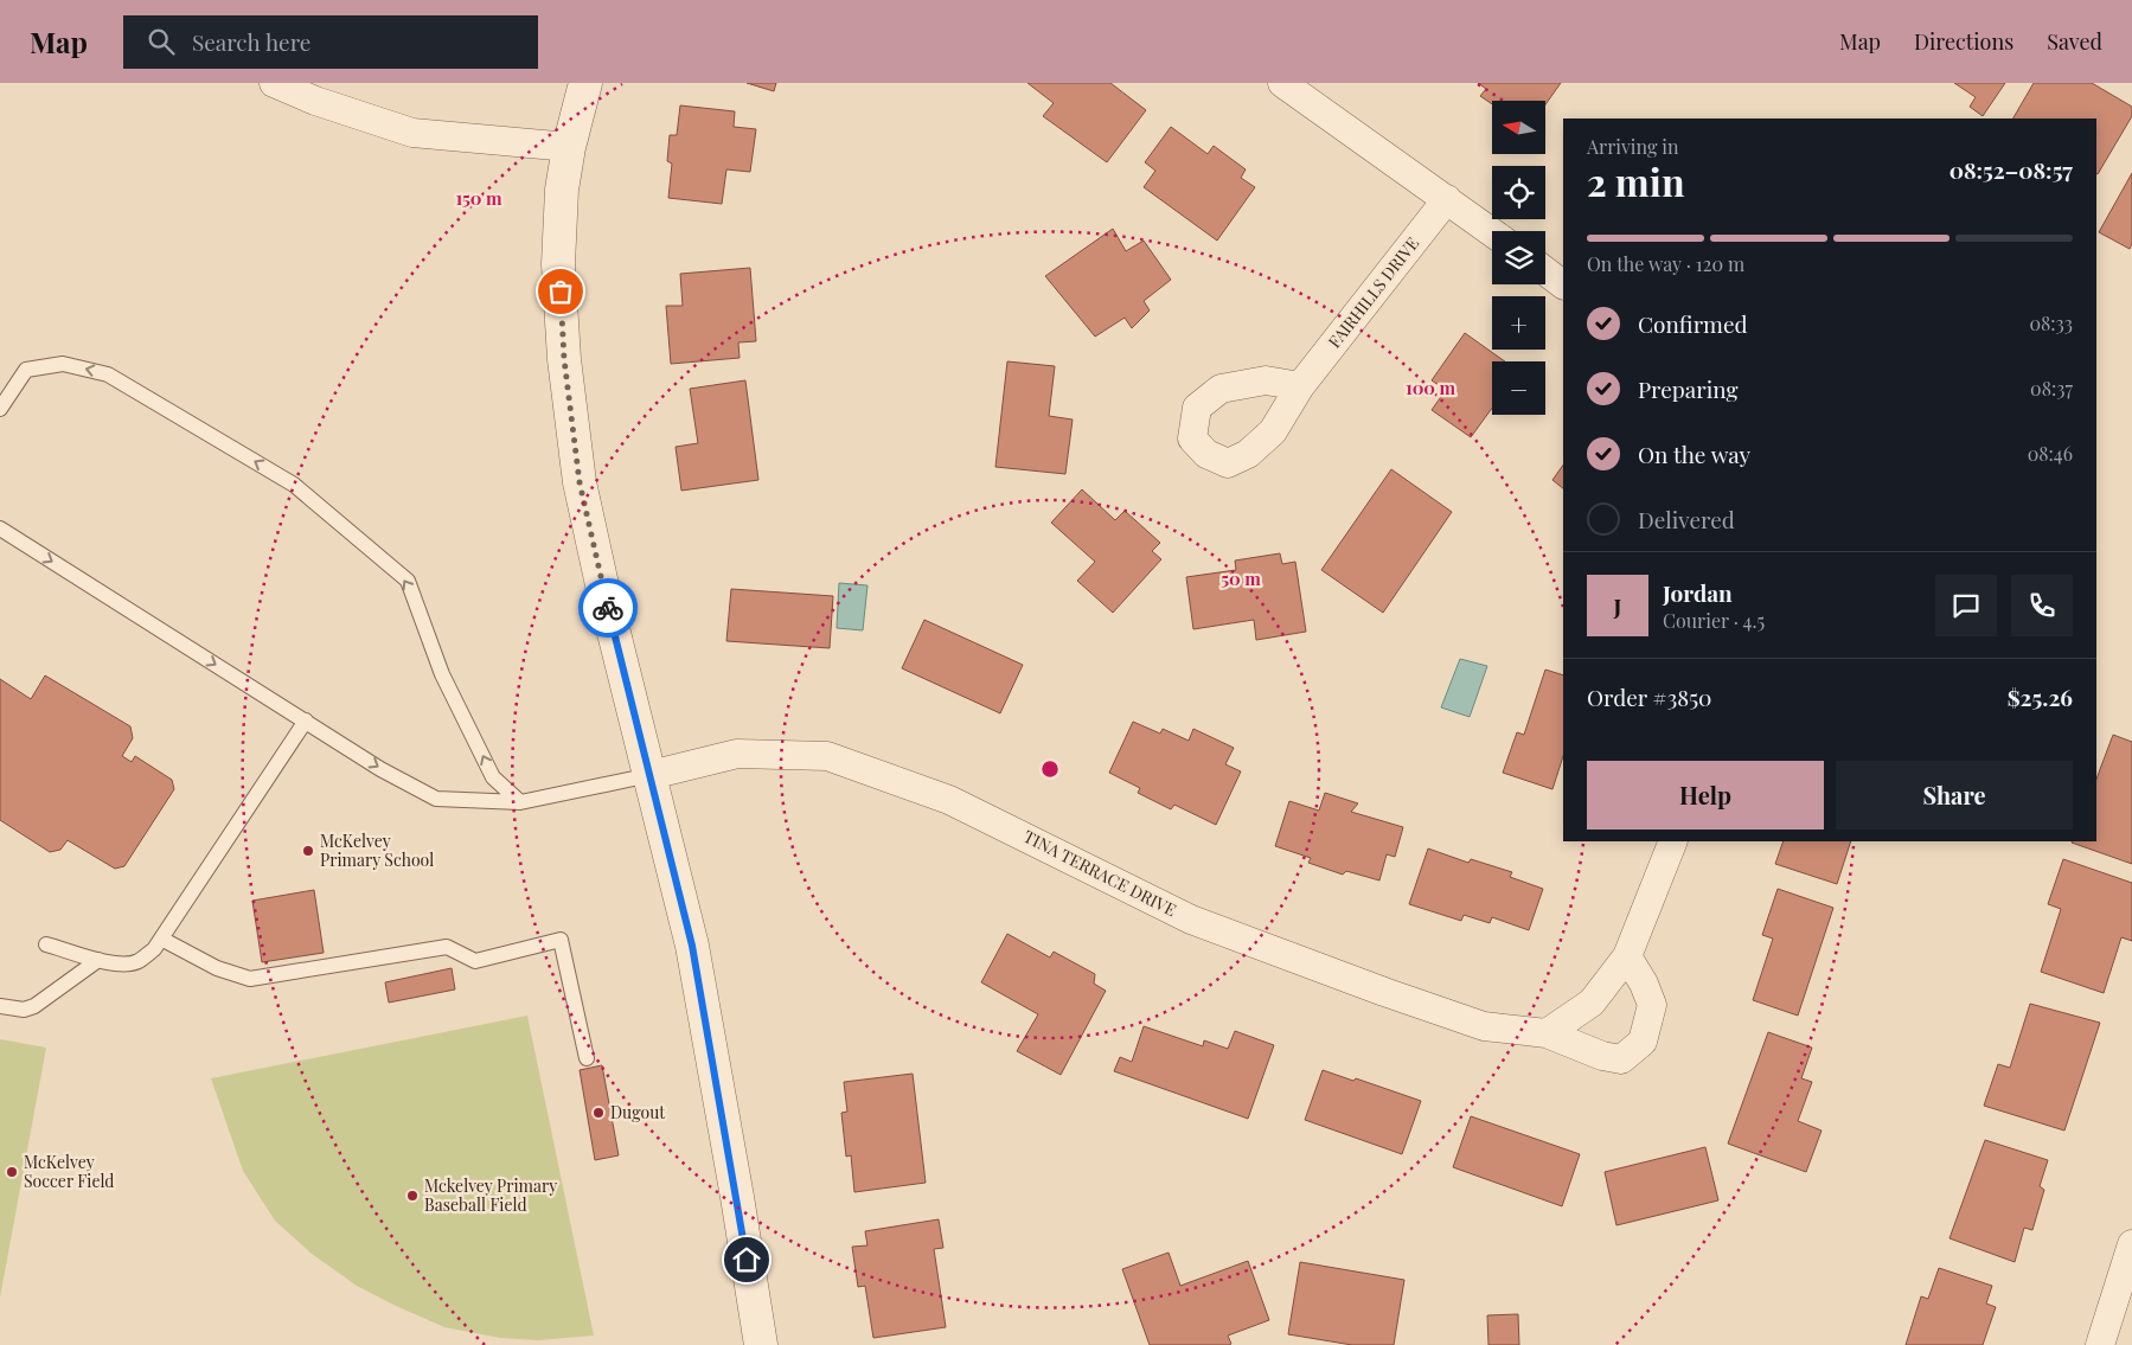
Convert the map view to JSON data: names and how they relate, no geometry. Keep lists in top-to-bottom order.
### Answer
{
  "streets": {
    "street": ["FAIRHILLS DRIVE", "TINA TERRACE DRIVE"]
  },
  "places": [
    "McKelvey Primary School",
    "Dugout",
    "McKelvey Soccer Field",
    "Mckelvey Primary Baseball Field"
  ],
  "north": "left",
  "page": {
    "header": "Map",
    "search": "Search here",
    "nav": ["Map", "Directions", "Saved"],
    "map_buttons": ["+", "−"],
    "heading": ["2 min", "Arriving in", "08:52–08:57"],
    "panel": [
      "Jordan",
      "Courier · 4.5",
      "Order #3850",
      "$25.26"
    ],
    "bar": "On the way · 120 m",
    "list": [
      ["Confirmed", "08:33"],
      ["Preparing", "08:37"],
      ["On the way", "08:46"],
      "Delivered"
    ],
    "round": "J",
    "buttons": ["Help", "Share"]
  },
  "rings": ["150 m", "100 m", "50 m"]
}
